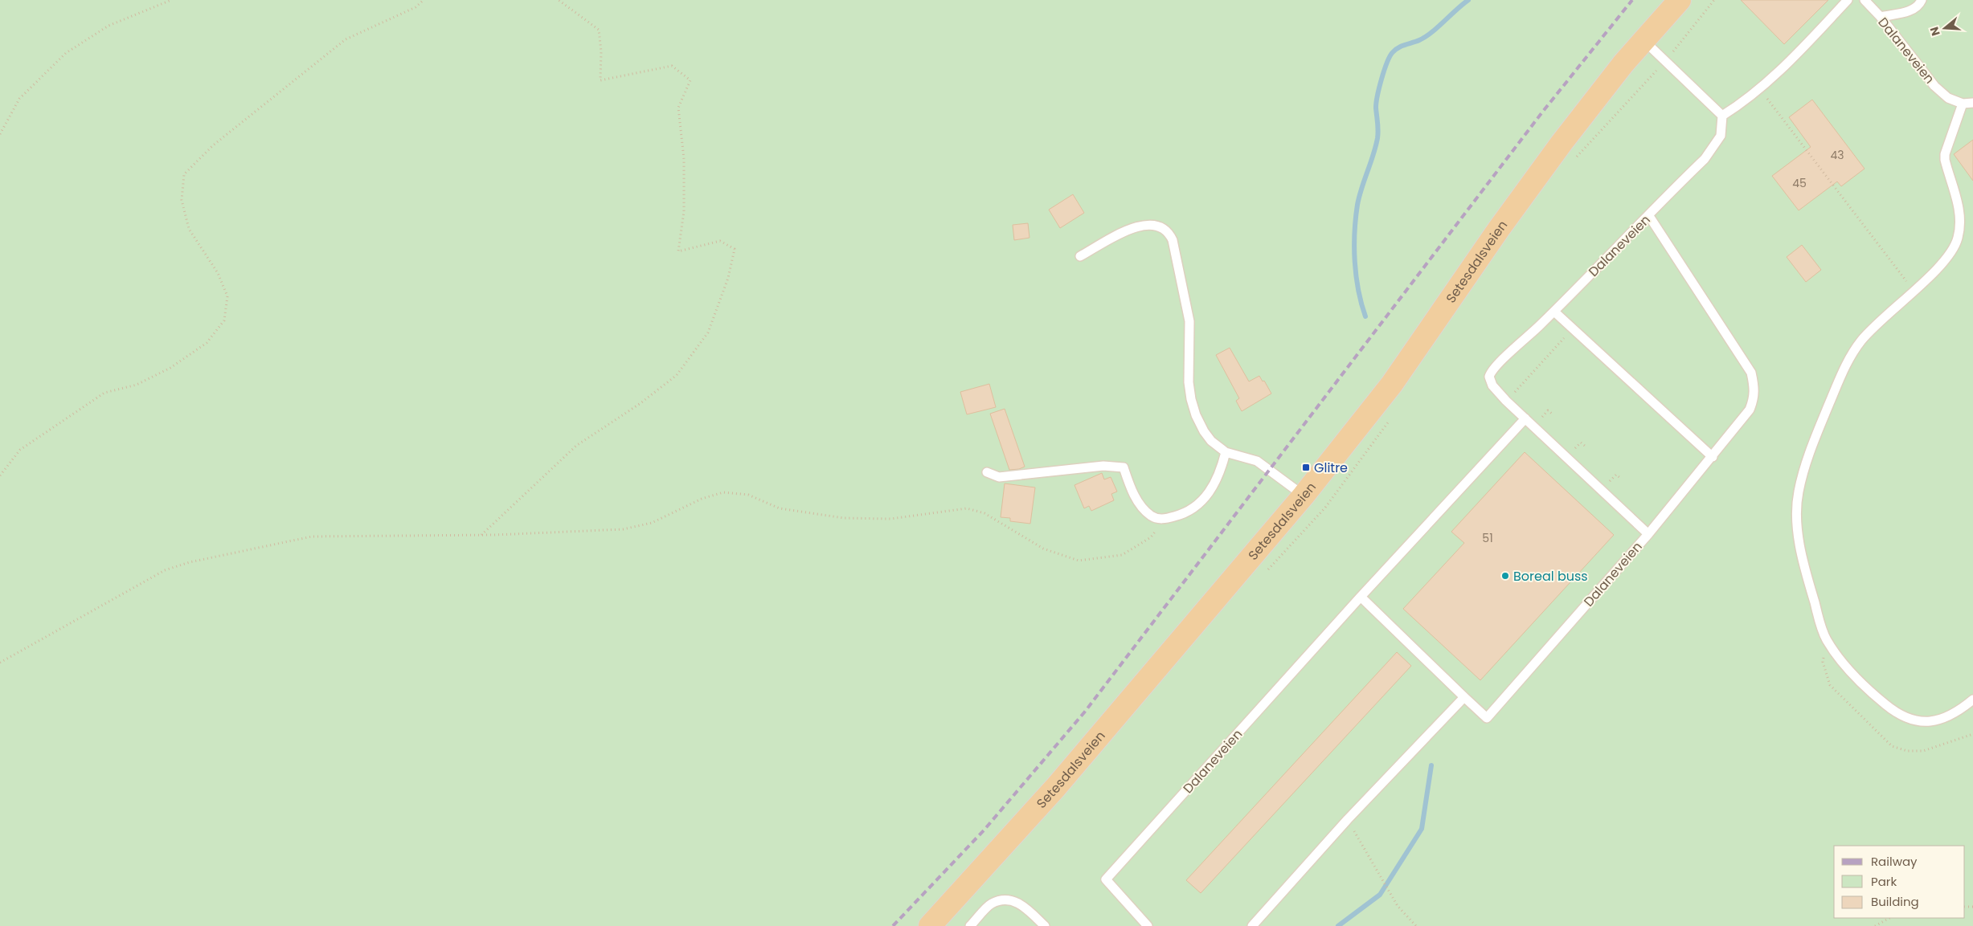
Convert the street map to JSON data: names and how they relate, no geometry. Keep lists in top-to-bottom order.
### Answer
{
  "streets": {
    "highway": ["Setesdalsveien"],
    "lane": ["Dalaneveien"]
  },
  "places": {
    "transit": ["Glitre"],
    "other": ["Boreal buss"]
  },
  "house_numbers": ["43", "45", "51"],
  "legend": ["Railway", "Park", "Building"],
  "north": "left"
}
